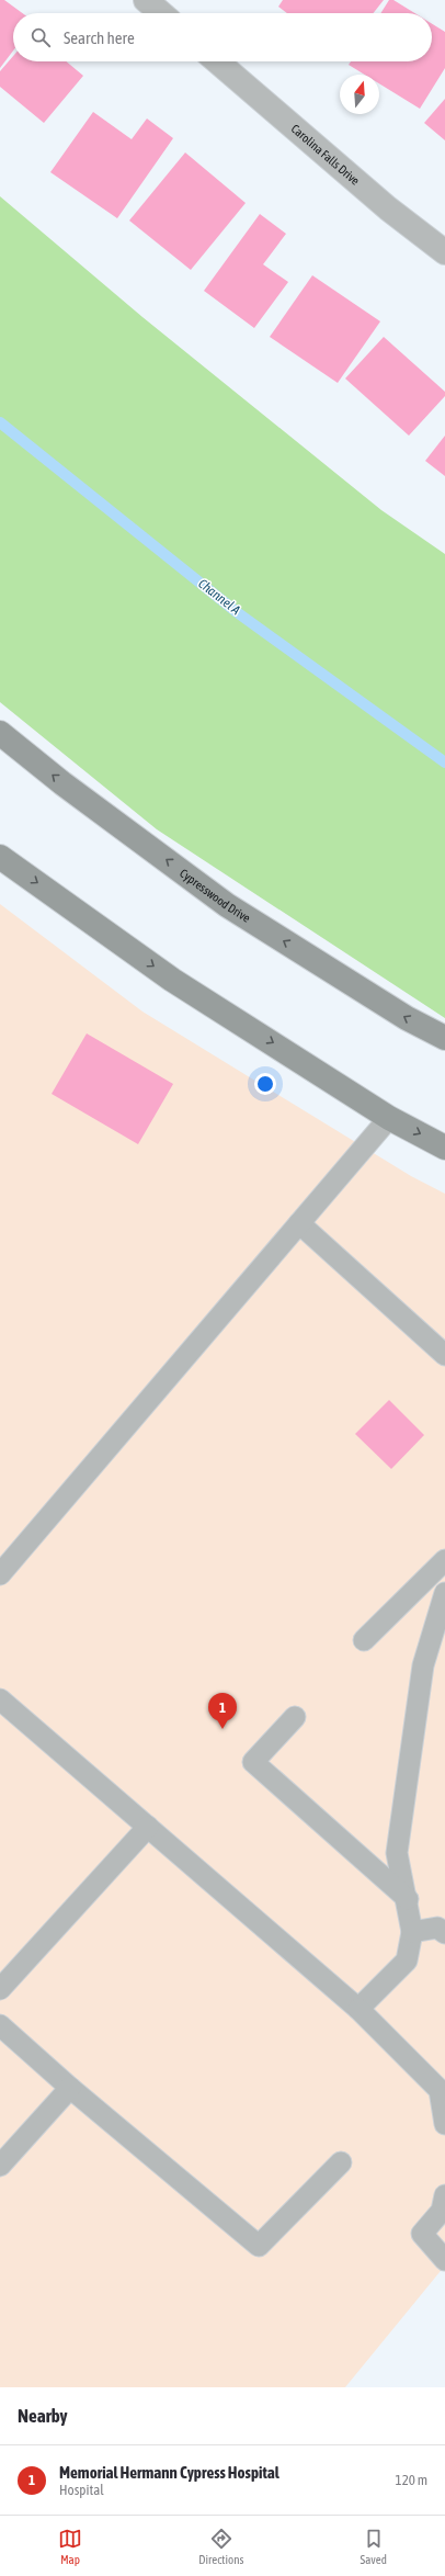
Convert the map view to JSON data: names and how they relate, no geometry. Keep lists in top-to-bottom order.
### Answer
{
  "streets": {
    "main road": ["Cypresswood Drive"],
    "street": ["Carolina Falls Drive"]
  },
  "water": ["Channel A"],
  "north": "top",
  "page": {
    "search": "Search here",
    "pins": "1",
    "heading": "Nearby",
    "list": [
      {
        "mark": "1",
        "name": "Memorial Hermann Cypress Hospital",
        "note": "Hospital",
        "value": "120 m"
      }
    ],
    "nav": ["Map", "Directions", "Saved"]
  }
}
